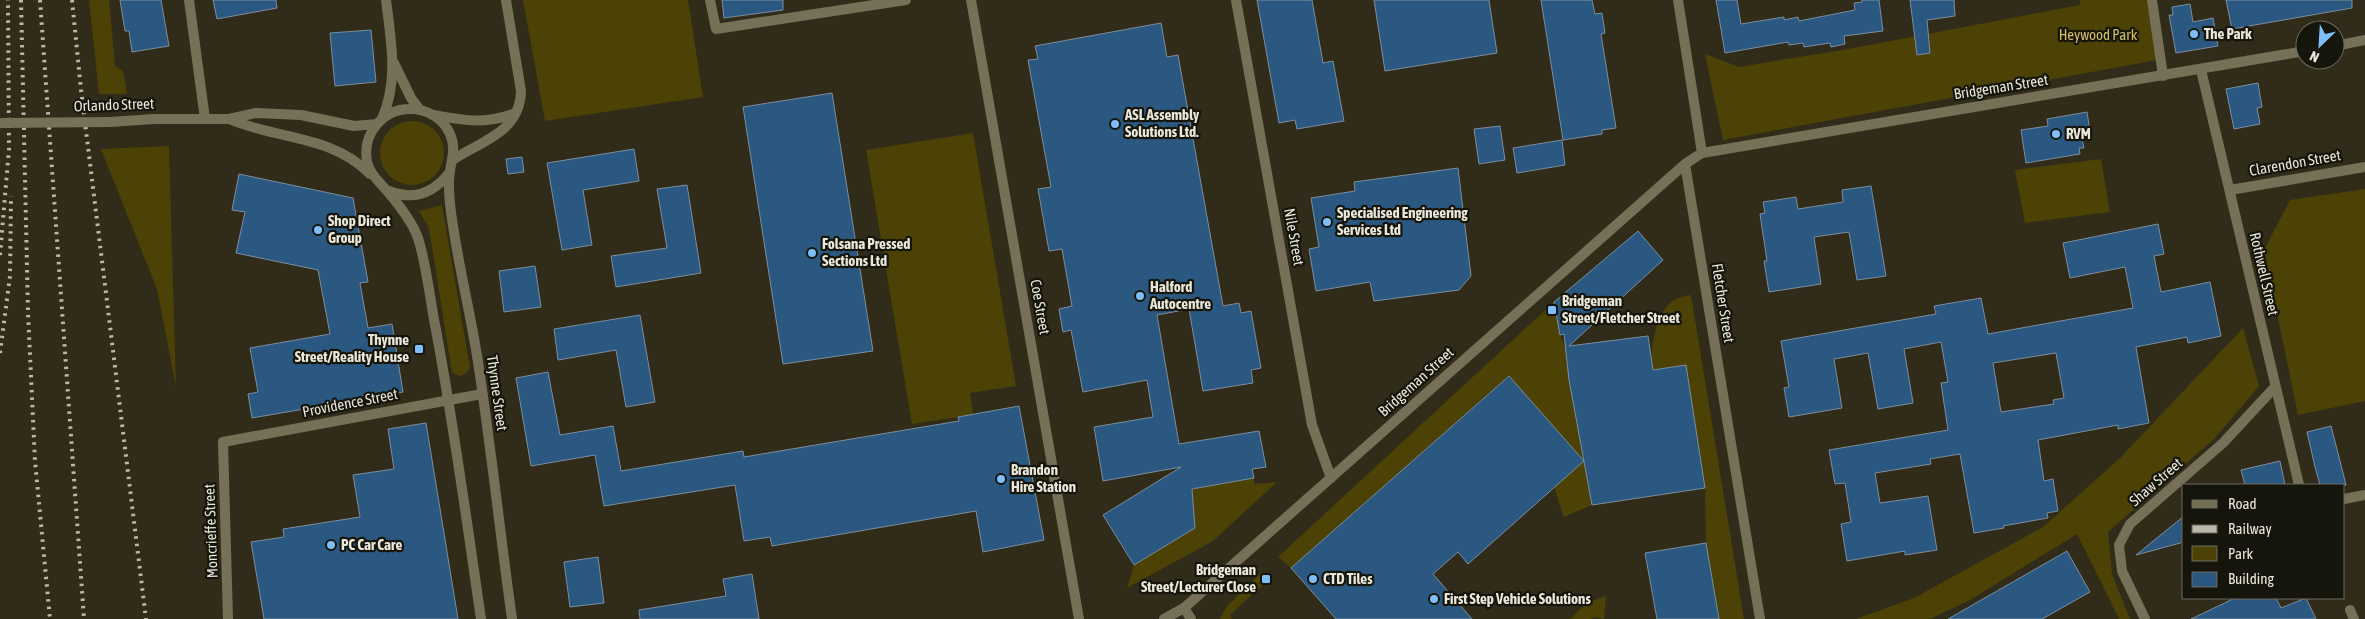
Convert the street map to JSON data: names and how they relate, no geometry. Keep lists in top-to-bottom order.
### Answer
{
  "streets": {
    "street": [
      "Bridgeman Street",
      "Orlando Street",
      "Clarendon Street",
      "Nile Street",
      "Rothwell Street",
      "Fletcher Street",
      "Coe Street",
      "Thynne Street",
      "Providence Street",
      "Shaw Street",
      "Moncrieffe Street"
    ]
  },
  "crossings": [
    ["Bridgeman Street", "Nile Street"],
    ["Bridgeman Street", "Rothwell Street"],
    ["Bridgeman Street", "Fletcher Street"],
    ["Orlando Street", "Thynne Street"],
    ["Clarendon Street", "Rothwell Street"],
    ["Rothwell Street", "Shaw Street"],
    ["Thynne Street", "Providence Street"],
    ["Providence Street", "Moncrieffe Street"]
  ],
  "parks": ["Heywood Park"],
  "places": {
    "other": [
      "The Park",
      "ASL Assembly Solutions Ltd.",
      "RVM",
      "Specialised Engineering Services Ltd",
      "Shop Direct Group",
      "Folsana Pressed Sections Ltd",
      "Halford Autocentre",
      "Brandon Hire Station",
      "PC Car Care",
      "CTD Tiles",
      "First Step Vehicle Solutions"
    ],
    "transit": ["Bridgeman Street/Fletcher Street", "Thynne Street/Reality House", "Bridgeman Street/Lecturer Close"]
  },
  "legend": [
    "Road",
    "Railway",
    "Park",
    "Building"
  ],
  "north": "bottom left"
}
